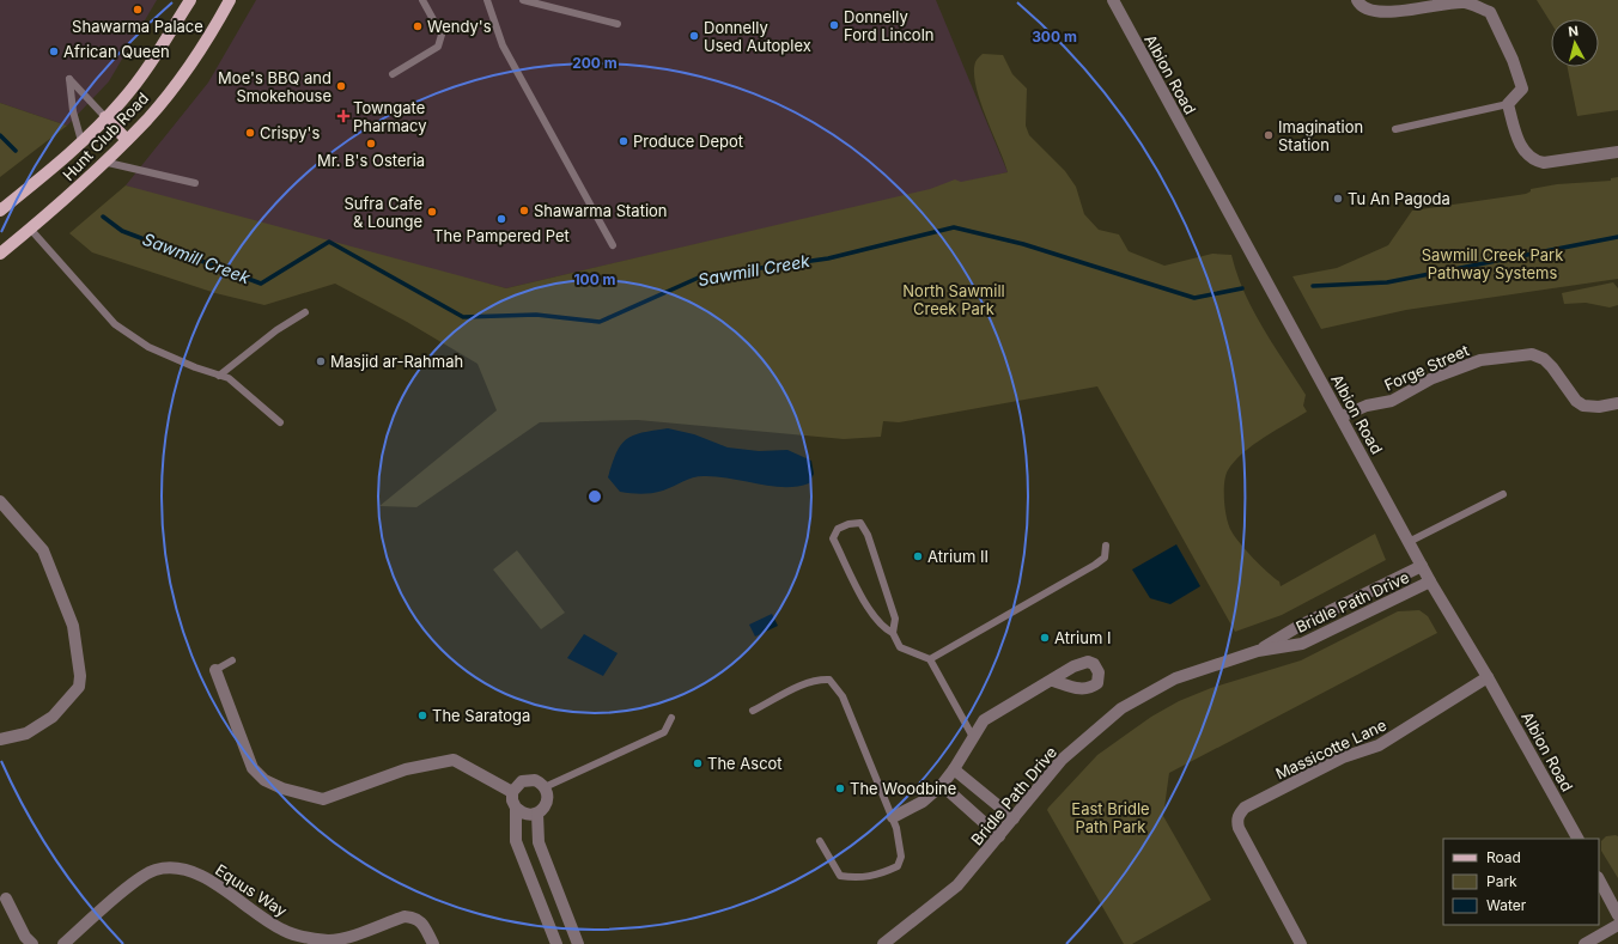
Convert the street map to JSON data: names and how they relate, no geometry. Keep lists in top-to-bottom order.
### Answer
{
  "streets": {
    "main road": ["Hunt Club Road"],
    "street": [
      "Albion Road",
      "Forge Street",
      "Bridle Path Drive",
      "Massicotte Lane",
      "Equus Way"
    ]
  },
  "crossings": [
    ["Albion Road", "Forge Street"],
    ["Albion Road", "Bridle Path Drive"],
    ["Albion Road", "Massicotte Lane"]
  ],
  "water": ["Sawmill Creek"],
  "parks": ["Sawmill Creek Park Pathway Systems", "North Sawmill Creek Park", "East Bridle Path Park"],
  "places": {
    "other": [
      "Shawarma Palace",
      "Donnelly Ford Lincoln",
      "Wendy's",
      "Donnelly Used Autoplex",
      "African Queen",
      "Moe's BBQ and Smokehouse",
      "Crispy's",
      "Imagination Station",
      "Produce Depot",
      "Mr. B's Osteria",
      "Tu An Pagoda",
      "Shawarma Station",
      "Sufra Cafe & Lounge",
      "The Pampered Pet",
      "Masjid ar-Rahmah",
      "Atrium II",
      "Atrium I",
      "The Saratoga",
      "The Ascot",
      "The Woodbine"
    ],
    "health": ["Towngate Pharmacy"]
  },
  "legend": ["Road", "Park", "Water"],
  "north": "top",
  "rings": ["300 m", "200 m", "100 m"]
}
